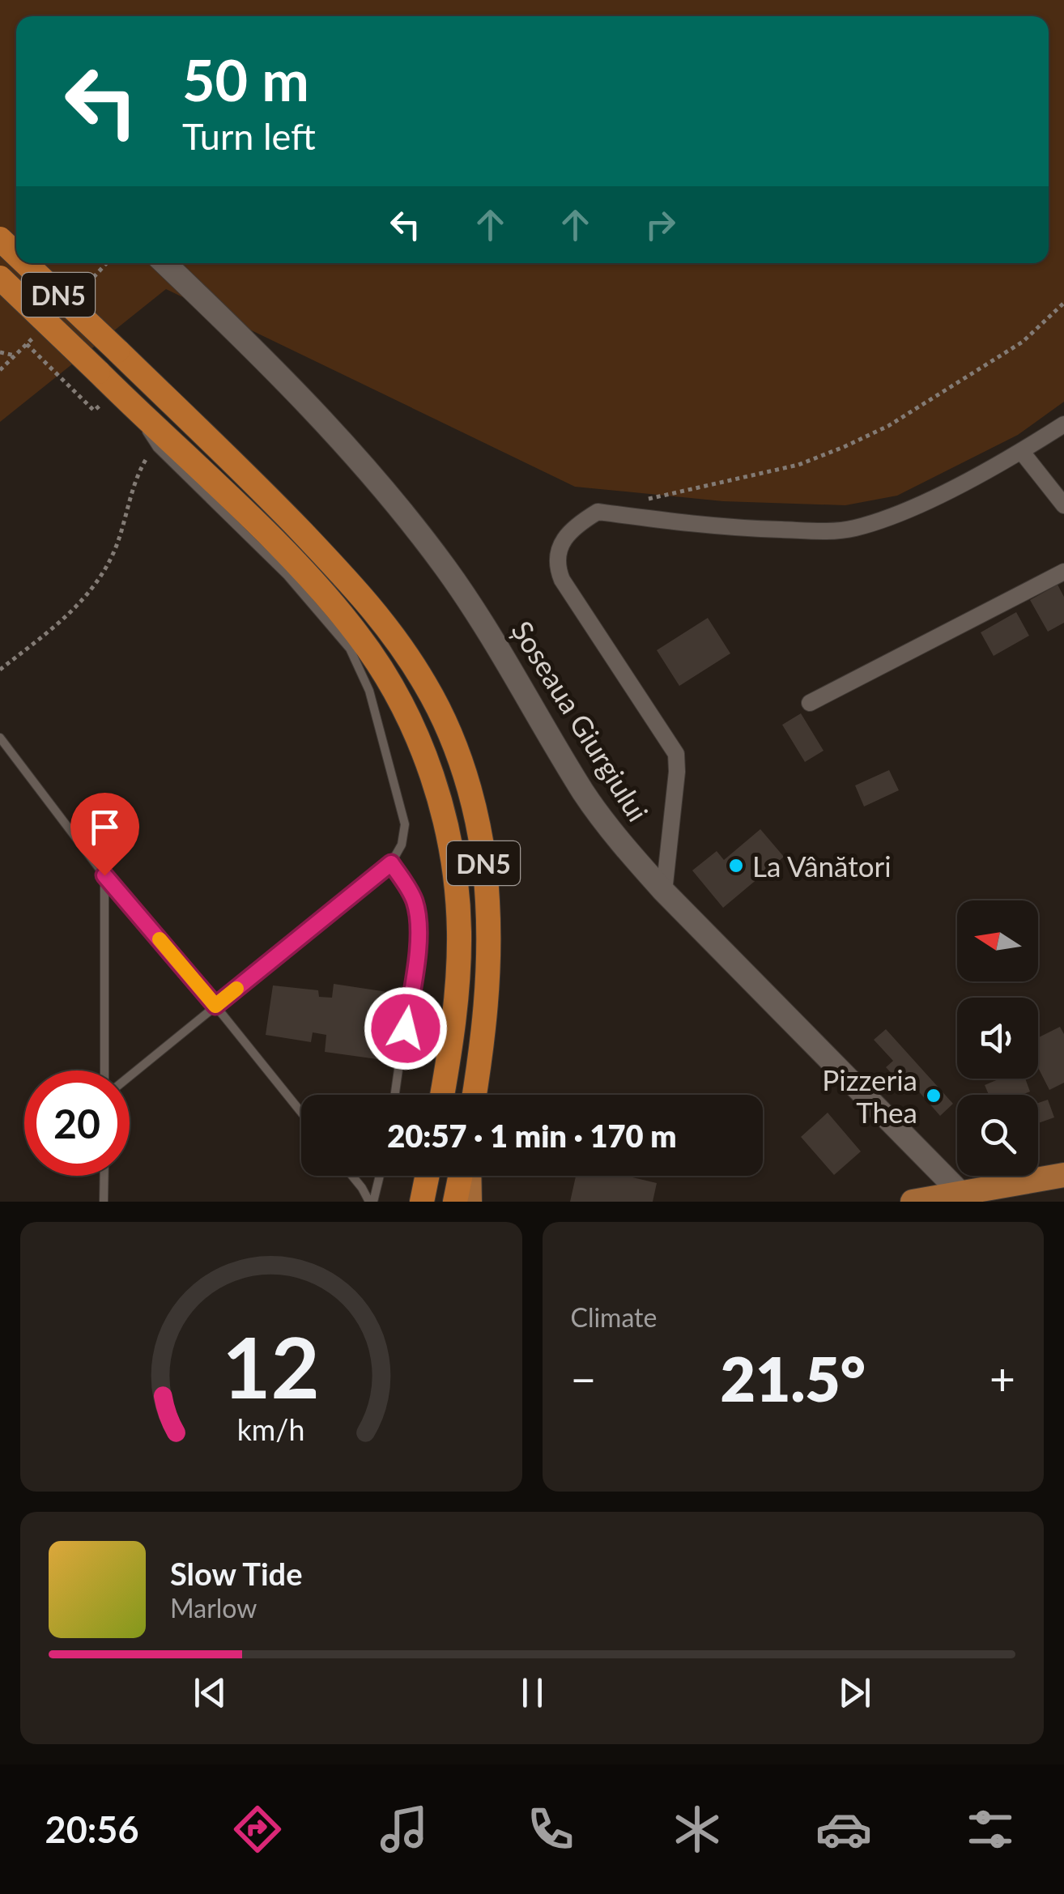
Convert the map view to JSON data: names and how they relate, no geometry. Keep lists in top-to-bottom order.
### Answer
{
  "streets": {
    "highway": ["DN5"],
    "street": ["Șoseaua Giurgiului"]
  },
  "places": ["La Vânători", "Pizzeria Thea"],
  "north": "left",
  "page": {
    "turn": ["50 m", "Turn left"],
    "limit": "20",
    "trip": "20:57 · 1 min · 170 m",
    "tile": "Climate",
    "heat": ["−", "21.5°", "+"],
    "song": ["Slow Tide", "Marlow"],
    "tabs": "20:56",
    "gauge": ["12", "km/h"]
  }
}
